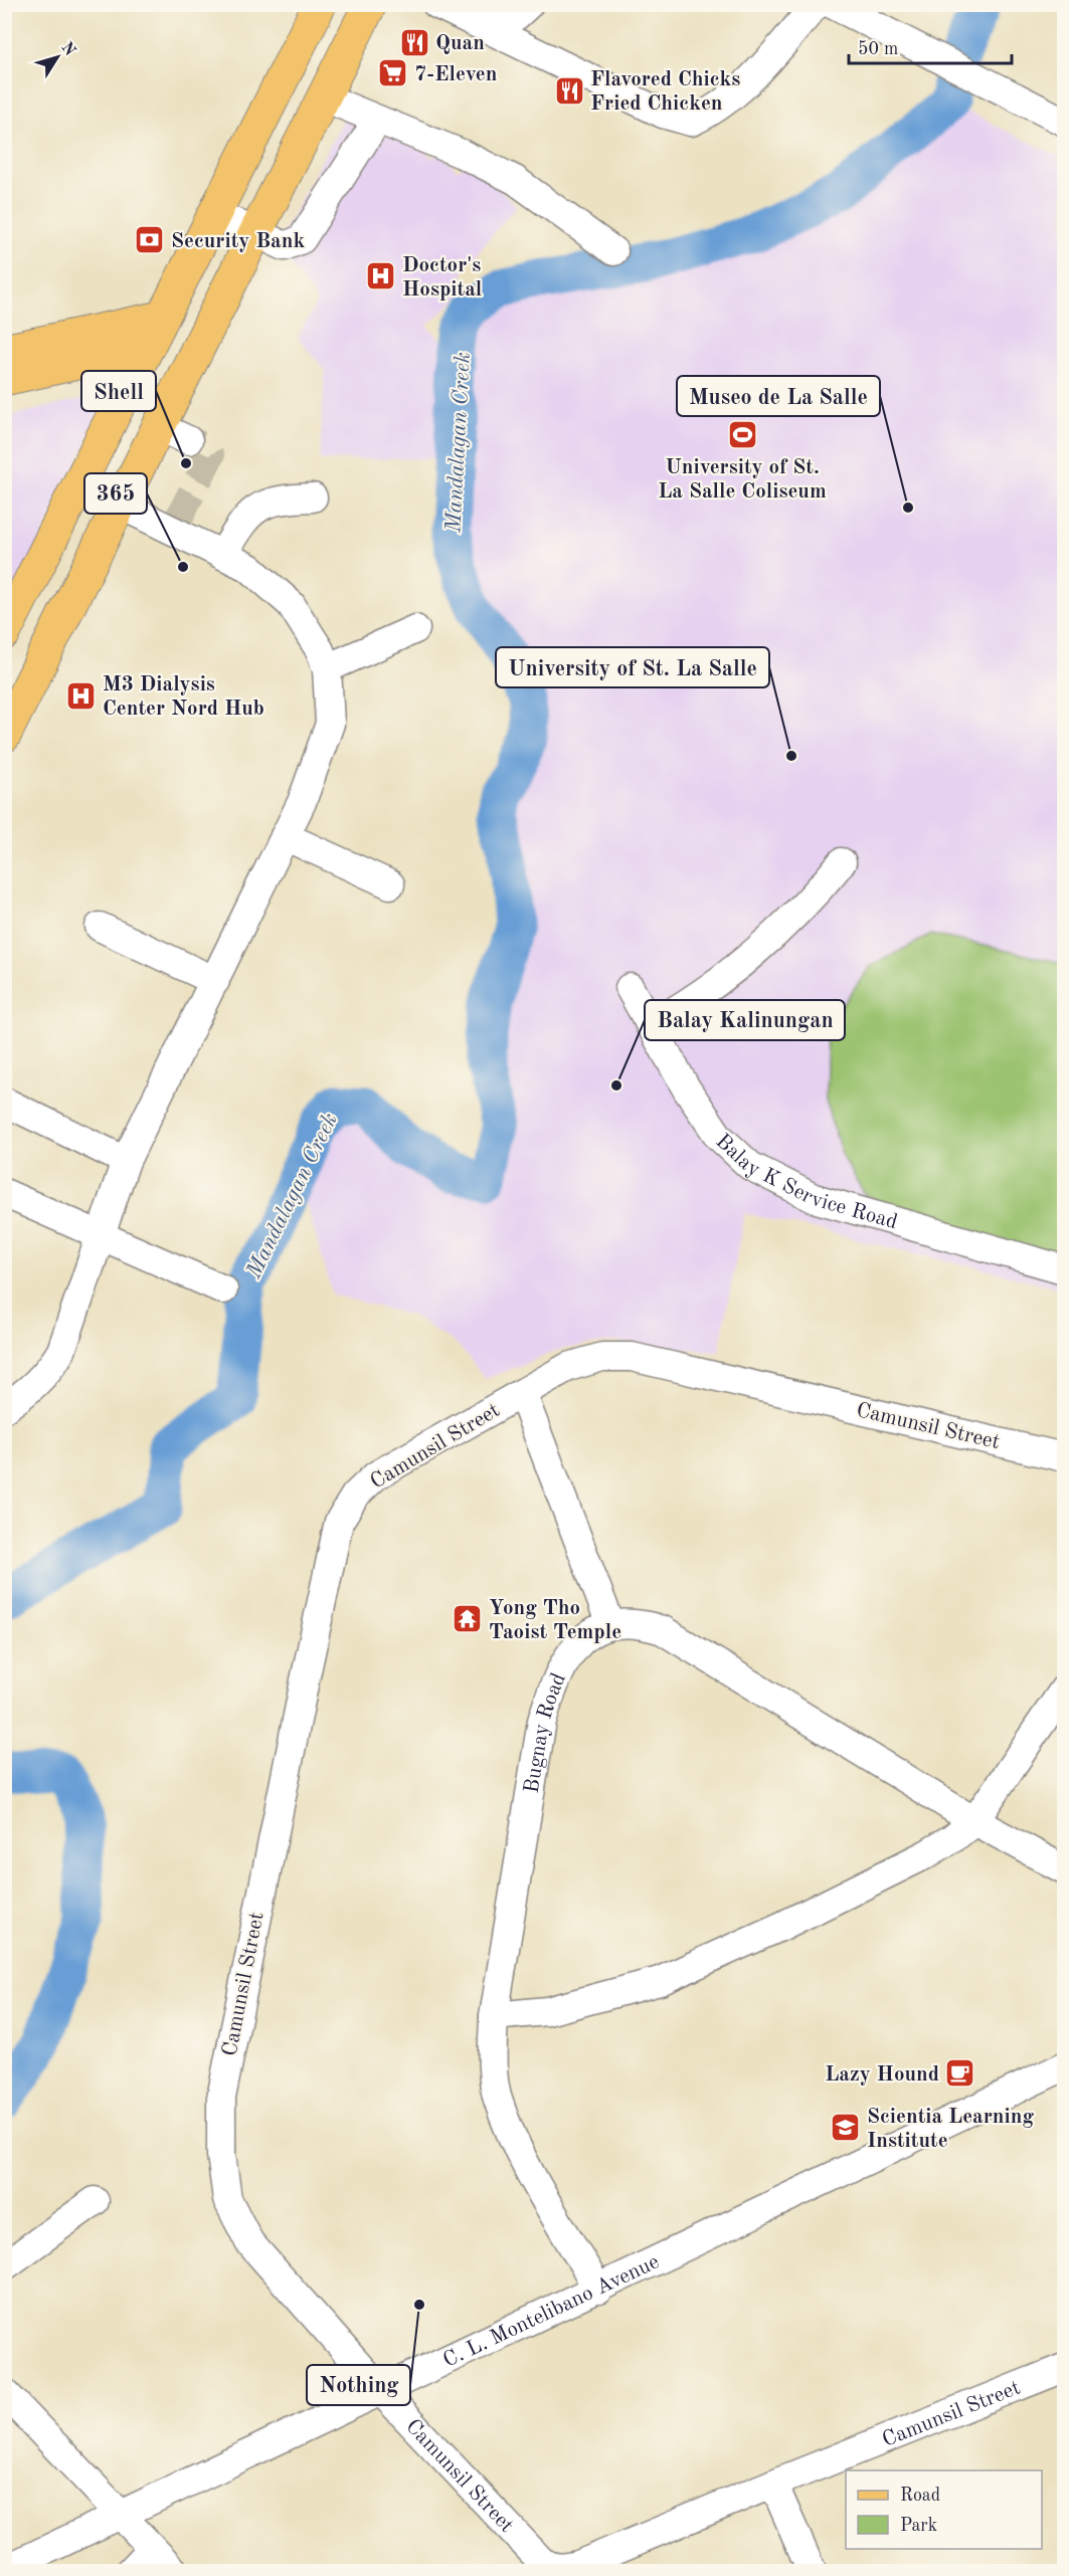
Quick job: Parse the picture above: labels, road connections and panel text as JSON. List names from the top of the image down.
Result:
{
  "streets": {
    "street": [
      "Balay K Service Road",
      "Camunsil Street",
      "Bugnay Road",
      "C. L. Montelibano Avenue"
    ]
  },
  "crossings": [
    ["Camunsil Street", "C. L. Montelibano Avenue"],
    ["Bugnay Road", "C. L. Montelibano Avenue"]
  ],
  "water": ["Mandalagan Creek"],
  "places": {
    "restaurant": ["Quan", "Flavored Chicks Fried Chicken"],
    "supermarket": ["7-Eleven"],
    "bank": ["Security Bank"],
    "hospital": ["Doctor's Hospital", "M3 Dialysis Center Nord Hub"],
    "sports": ["University of St. La Salle Coliseum"],
    "other": [
      "Shell",
      "Museo de La Salle",
      "365",
      "University of St. La Salle",
      "Balay Kalinungan",
      "Nothing"
    ],
    "temple": ["Yong Tho Taoist Temple"],
    "cafe": ["Lazy Hound"],
    "school or university": ["Scientia Learning Institute"]
  },
  "legend": ["Road", "Park"],
  "scale_bar": "50 m",
  "north": "top right"
}
